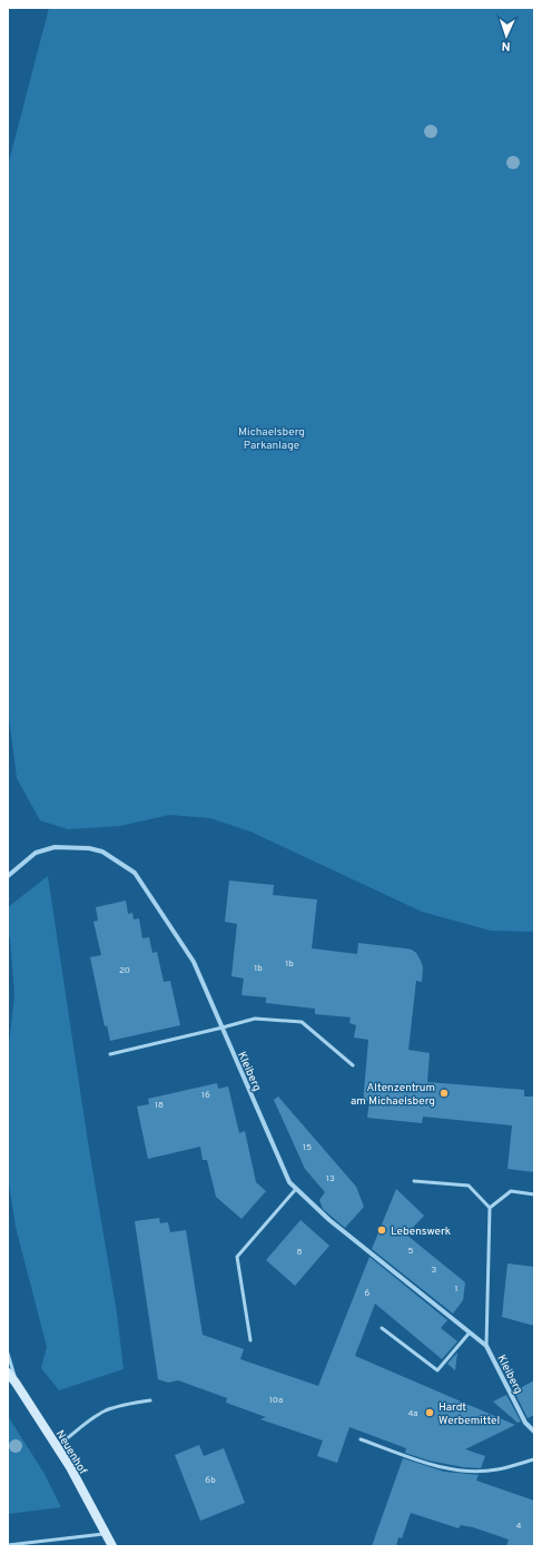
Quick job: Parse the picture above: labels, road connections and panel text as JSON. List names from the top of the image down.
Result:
{
  "streets": {
    "street": ["Kleiberg", "Neuenhof"]
  },
  "parks": ["Michaelsberg Parkanlage"],
  "places": ["Altenzentrum am Michaelsberg", "Lebenswerk", "Hardt Werbemittel"],
  "house_numbers": [
    "1b",
    "1b",
    "20",
    "16",
    "18",
    "15",
    "13",
    "5",
    "8",
    "3",
    "1",
    "6",
    "10a",
    "4a",
    "6b",
    "4"
  ],
  "north": "bottom"
}
